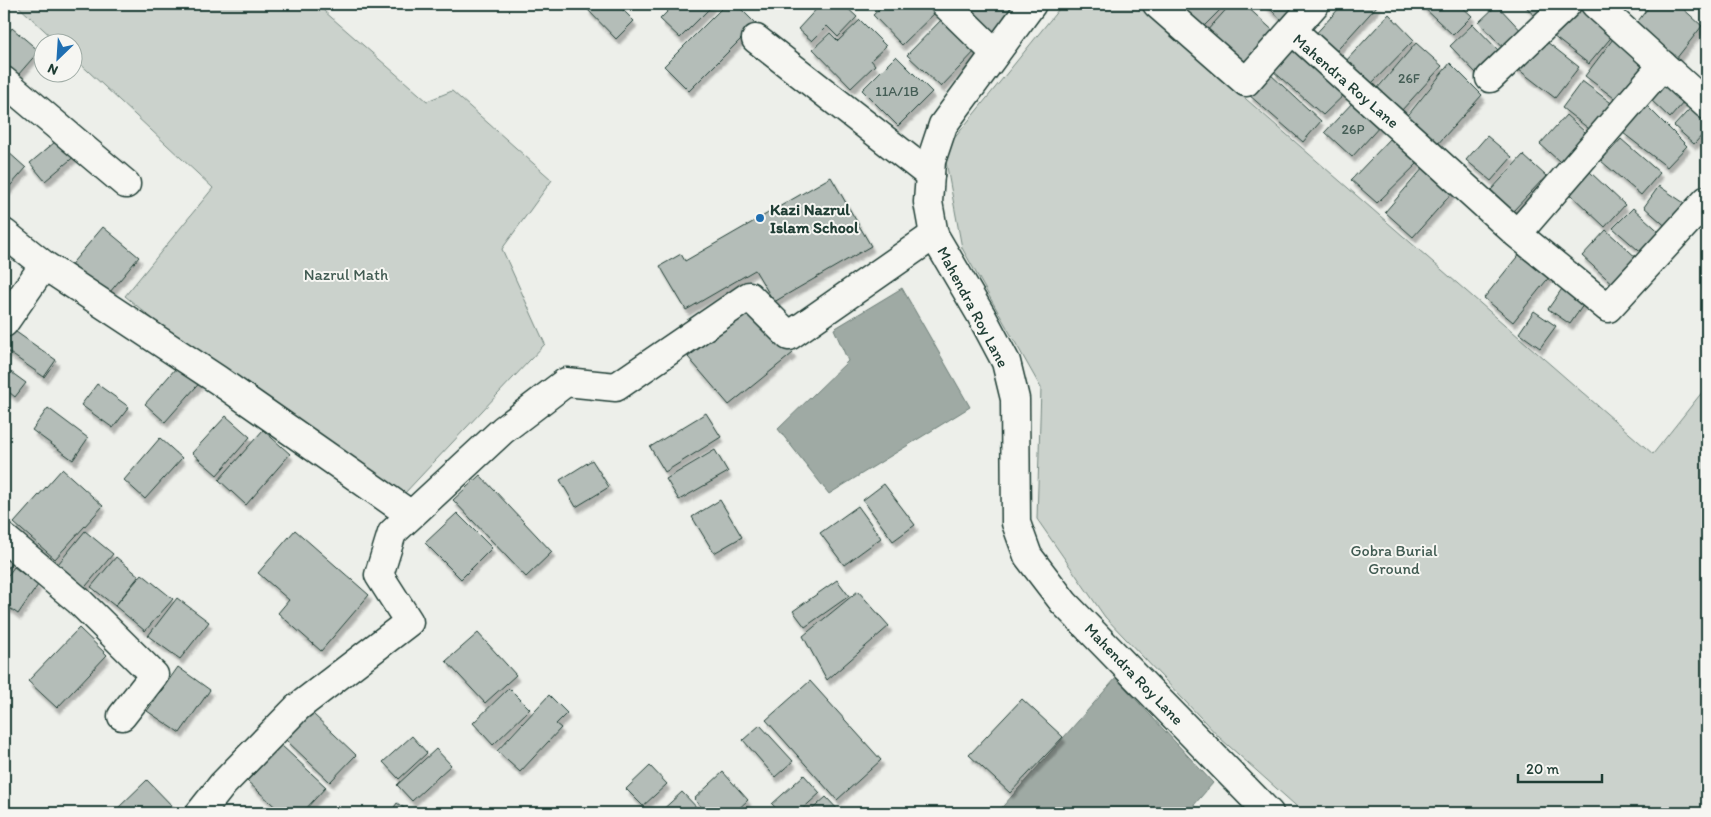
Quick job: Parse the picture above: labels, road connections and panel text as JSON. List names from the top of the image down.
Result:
{
  "streets": {
    "street": ["Mahendra Roy Lane"]
  },
  "parks": ["Nazrul Math", "Gobra Burial Ground"],
  "places": ["Kazi Nazrul Islam School"],
  "house_numbers": ["26F", "11A/1B", "26P"],
  "scale_bar": "20 m",
  "north": "bottom left"
}
